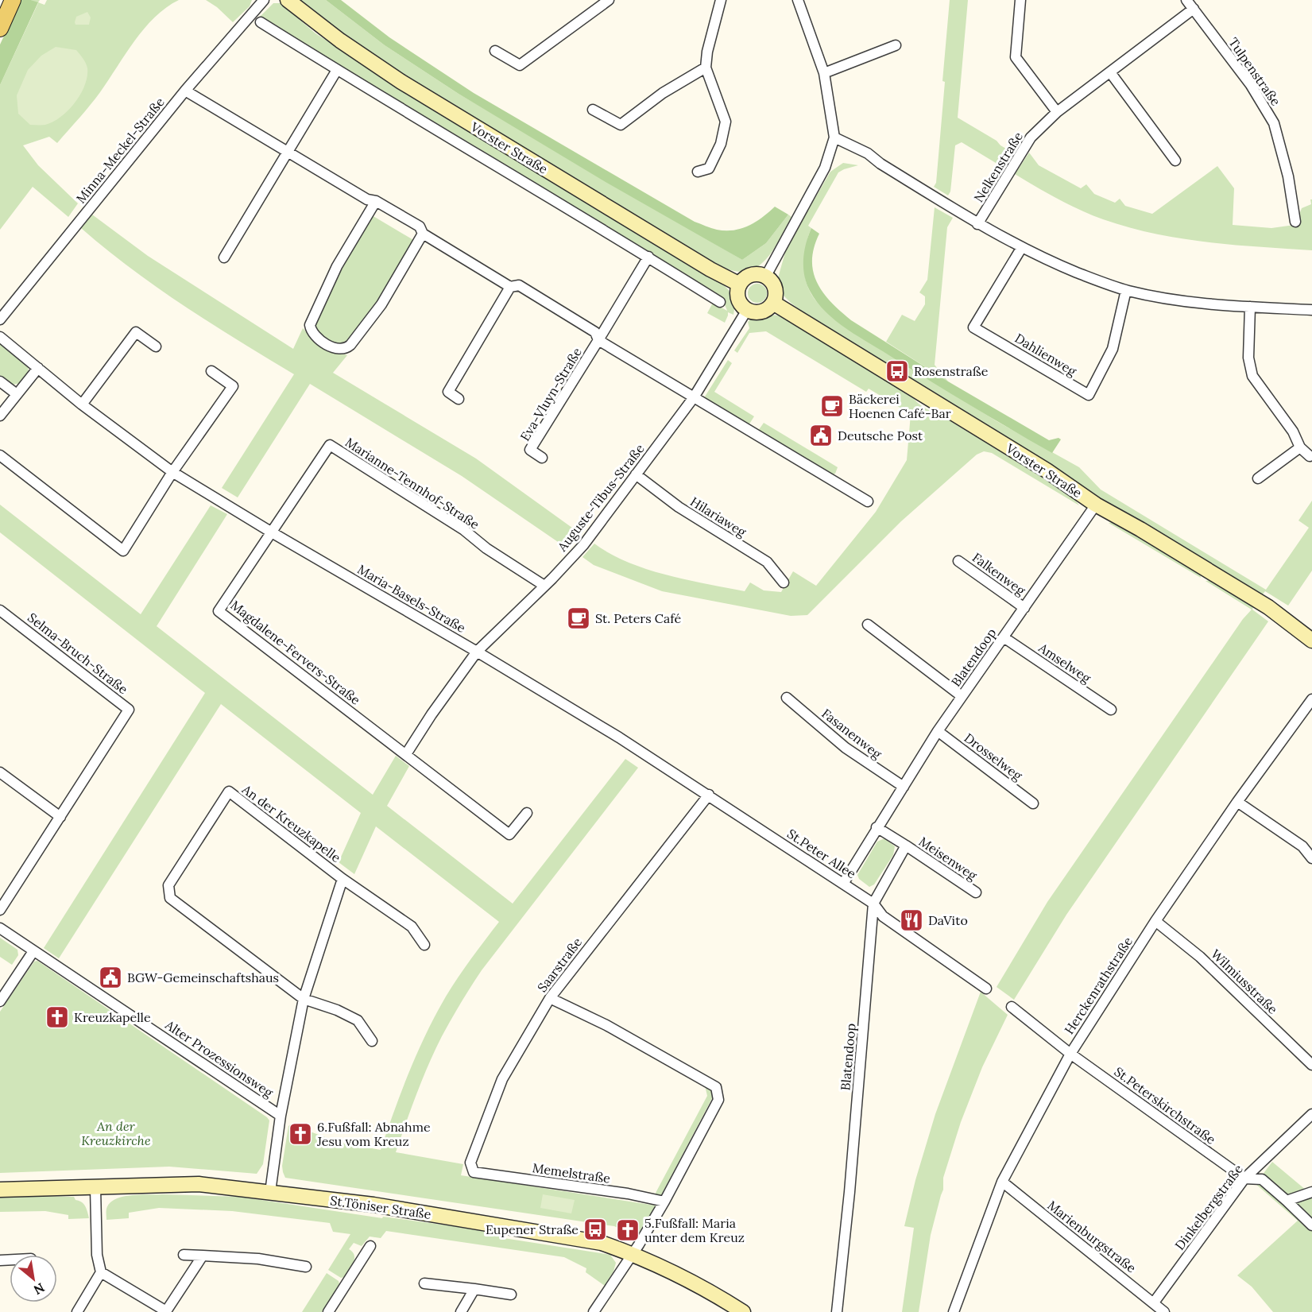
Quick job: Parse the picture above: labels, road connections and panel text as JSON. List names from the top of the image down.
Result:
{
  "streets": {
    "main road": ["Vorster Straße", "St.Töniser Straße"],
    "street": [
      "Tulpenstraße",
      "Minna-Meckel-Straße",
      "Nelkenstraße",
      "Dahlienweg",
      "Eva-Vluyn-Straße",
      "Marianne-Tennhof-Straße",
      "Auguste-Tibus-Straße",
      "Hilariaweg",
      "Falkenweg",
      "Maria-Basels-Straße",
      "Magdalene-Fervers-Straße",
      "Selma-Bruch-Straße",
      "Blatendoop",
      "Amselweg",
      "Fasanenweg",
      "Drosselweg",
      "An der Kreuzkapelle",
      "St.Peter Allee",
      "Meisenweg",
      "Saarstraße",
      "Wilmiusstraße",
      "Herckenrathstraße",
      "Alter Prozessionsweg",
      "St.Peterskirchstraße",
      "Memelstraße",
      "Dinkelbergstraße",
      "Marienburgstraße"
    ]
  },
  "crossings": [
    ["Tulpenstraße", "Nelkenstraße"],
    ["Vorster Straße", "Auguste-Tibus-Straße"],
    ["Vorster Straße", "Blatendoop"],
    ["Minna-Meckel-Straße", "Eva-Vluyn-Straße"],
    ["Eva-Vluyn-Straße", "Auguste-Tibus-Straße"],
    ["Marianne-Tennhof-Straße", "Auguste-Tibus-Straße"],
    ["Marianne-Tennhof-Straße", "Maria-Basels-Straße"],
    ["Marianne-Tennhof-Straße", "Magdalene-Fervers-Straße"],
    ["Auguste-Tibus-Straße", "Hilariaweg"],
    ["Auguste-Tibus-Straße", "Maria-Basels-Straße"],
    ["Auguste-Tibus-Straße", "Magdalene-Fervers-Straße"],
    ["Falkenweg", "Blatendoop"],
    ["Maria-Basels-Straße", "Magdalene-Fervers-Straße"],
    ["Maria-Basels-Straße", "St.Peter Allee"],
    ["Blatendoop", "Amselweg"],
    ["Blatendoop", "Fasanenweg"],
    ["Blatendoop", "Drosselweg"],
    ["Blatendoop", "St.Peter Allee"],
    ["Blatendoop", "Meisenweg"],
    ["An der Kreuzkapelle", "Alter Prozessionsweg"],
    ["An der Kreuzkapelle", "St.Töniser Straße"],
    ["St.Peter Allee", "Saarstraße"],
    ["Saarstraße", "Memelstraße"],
    ["Wilmiusstraße", "Herckenrathstraße"],
    ["Herckenrathstraße", "St.Peterskirchstraße"],
    ["Herckenrathstraße", "Marienburgstraße"],
    ["St.Peterskirchstraße", "Dinkelbergstraße"],
    ["Dinkelbergstraße", "Marienburgstraße"]
  ],
  "parks": ["An der Kreuzkirche"],
  "places": {
    "bus stop": ["Rosenstraße", "Eupener Straße"],
    "cafe": ["Bäckerei Hoenen Café-Bar", "St. Peters Café"],
    "public building": ["Deutsche Post", "BGW-Gemeinschaftshaus"],
    "restaurant": ["DaVito"],
    "church": ["Kreuzkapelle", "6.Fußfall: Abnahme Jesu vom Kreuz", "5.Fußfall: Maria unter dem Kreuz"]
  },
  "north": "bottom right"
}
